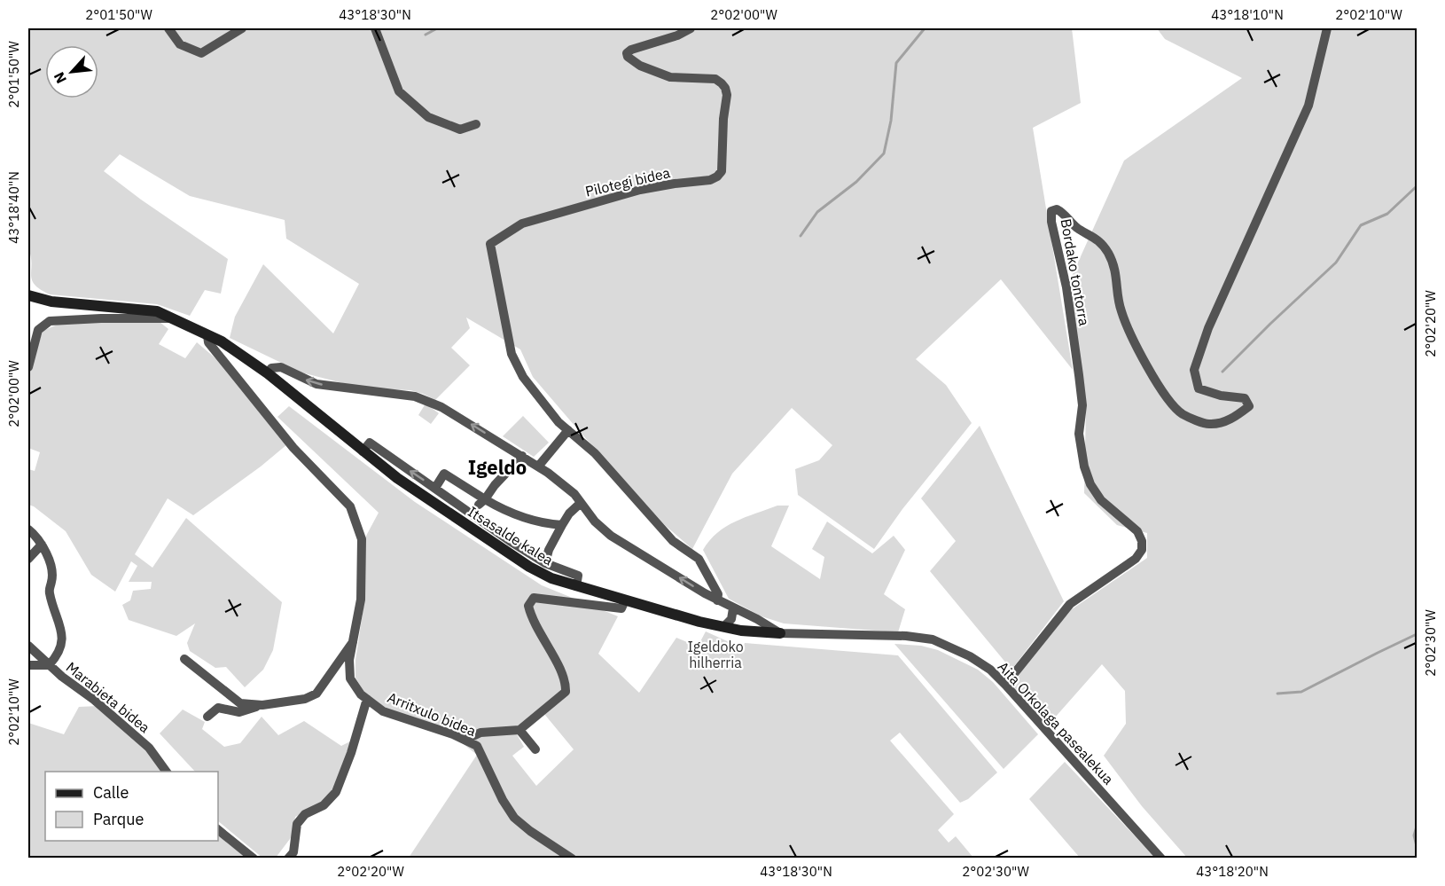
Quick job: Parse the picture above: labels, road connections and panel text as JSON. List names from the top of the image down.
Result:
{
  "streets": {
    "street": [
      "Pilotegi bidea",
      "Bordako tontorra",
      "Itsasalde kalea",
      "Marabieta bidea",
      "Arritxulo bidea",
      "Aita Orkolaga pasealekua"
    ]
  },
  "crossings": [
    ["Bordako tontorra", "Aita Orkolaga pasealekua"],
    ["Itsasalde kalea", "Arritxulo bidea"],
    ["Itsasalde kalea", "Aita Orkolaga pasealekua"]
  ],
  "districts": ["Igeldo"],
  "parks": ["Igeldoko hilherria"],
  "legend": ["Calle", "Parque"],
  "north": "bottom left",
  "coordinates": [
    "2°01'50\"W",
    "43°18'30\"N",
    "2°02'00\"W",
    "43°18'10\"N",
    "2°02'10\"W",
    "43°18'40\"N",
    "2°02'20\"W",
    "2°02'30\"W",
    "43°18'20\"N"
  ]
}
